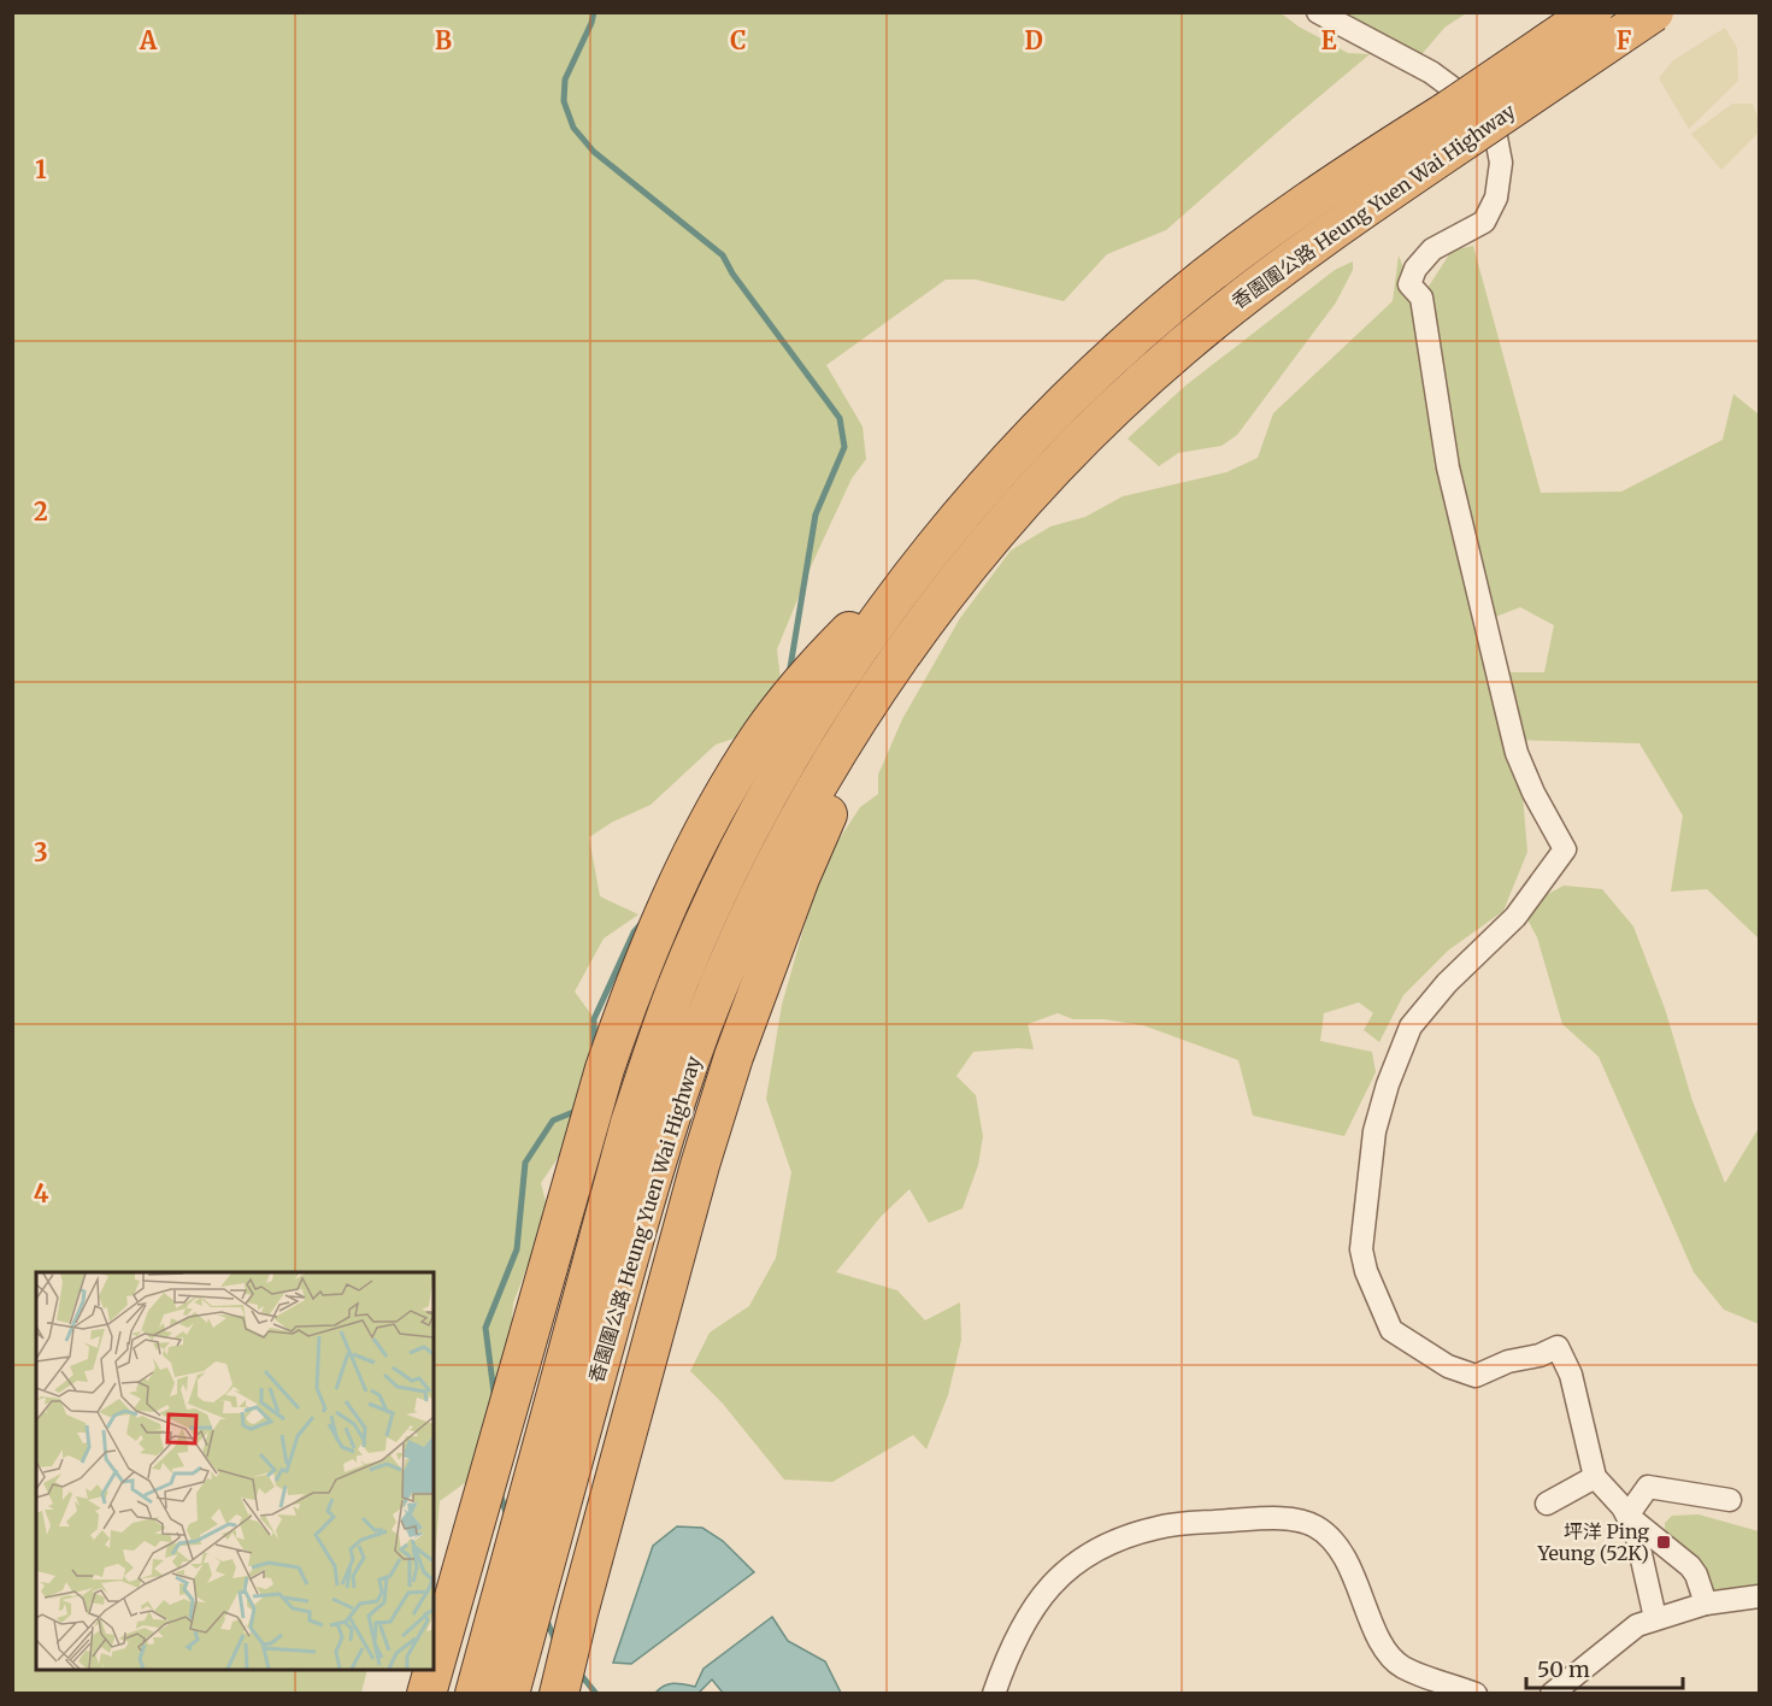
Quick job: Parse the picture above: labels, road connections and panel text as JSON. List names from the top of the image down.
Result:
{
  "streets": {
    "highway": ["香園圍公路 Heung Yuen Wai Highway"]
  },
  "places": {
    "transit": ["坪洋 Ping Yeung (52K)"]
  },
  "scale_bar": "50 m",
  "grid": {
    "columns": [
      "A",
      "B",
      "C",
      "D",
      "E",
      "F"
    ],
    "rows": [
      "1",
      "2",
      "3",
      "4"
    ]
  }
}
